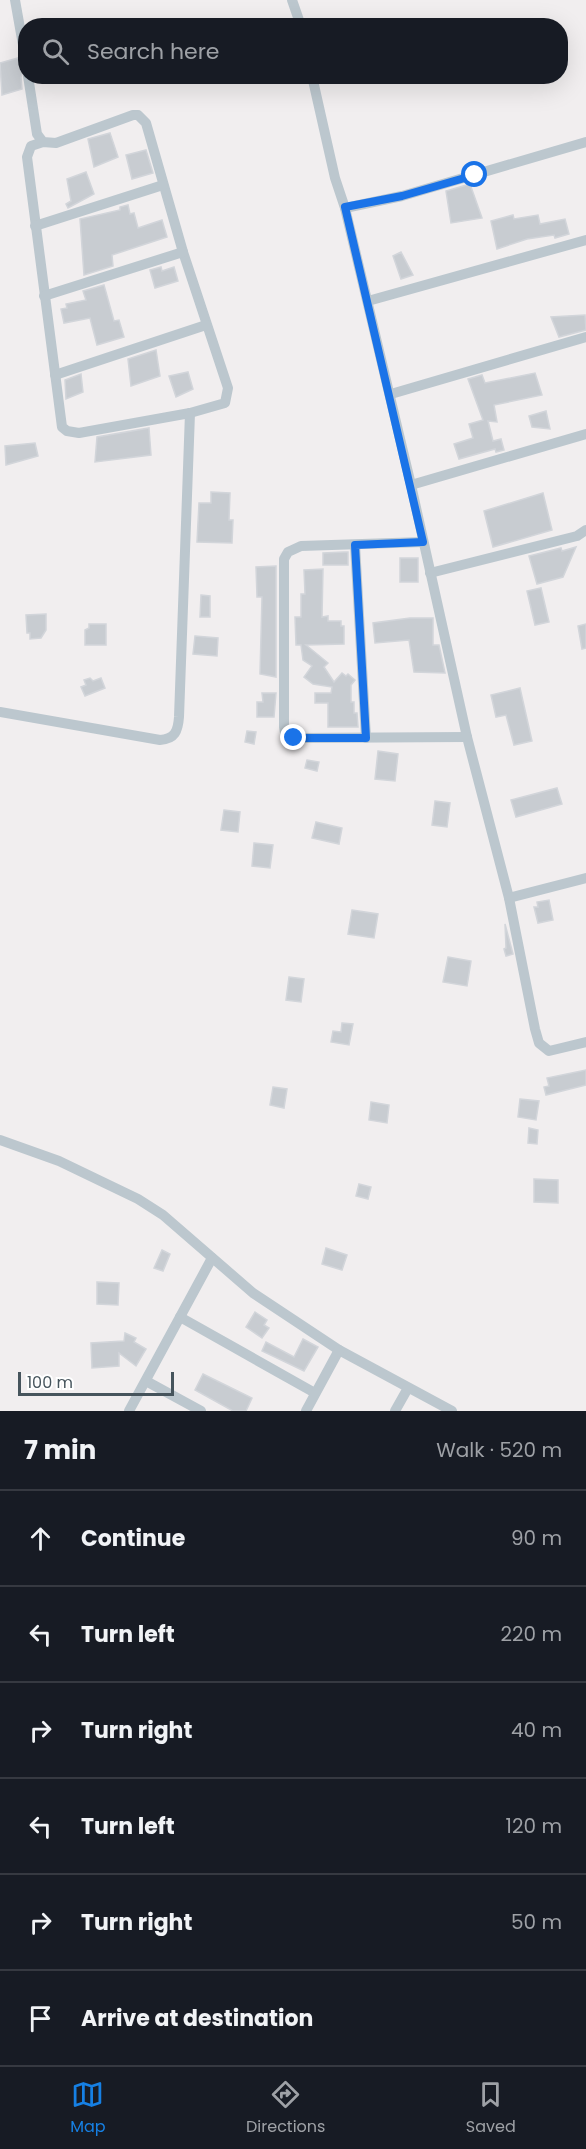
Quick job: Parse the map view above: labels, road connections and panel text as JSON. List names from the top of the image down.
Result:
{
  "scale_bar": "100 m",
  "page": {
    "search": "Search here",
    "scale": "100 m",
    "heading": ["7 min", "Walk · 520 m"],
    "list": [
      ["Continue", "90 m"],
      ["Turn left", "220 m"],
      ["Turn right", "40 m"],
      ["Turn left", "120 m"],
      ["Turn right", "50 m"],
      "Arrive at destination"
    ],
    "nav": ["Map", "Directions", "Saved"]
  }
}
